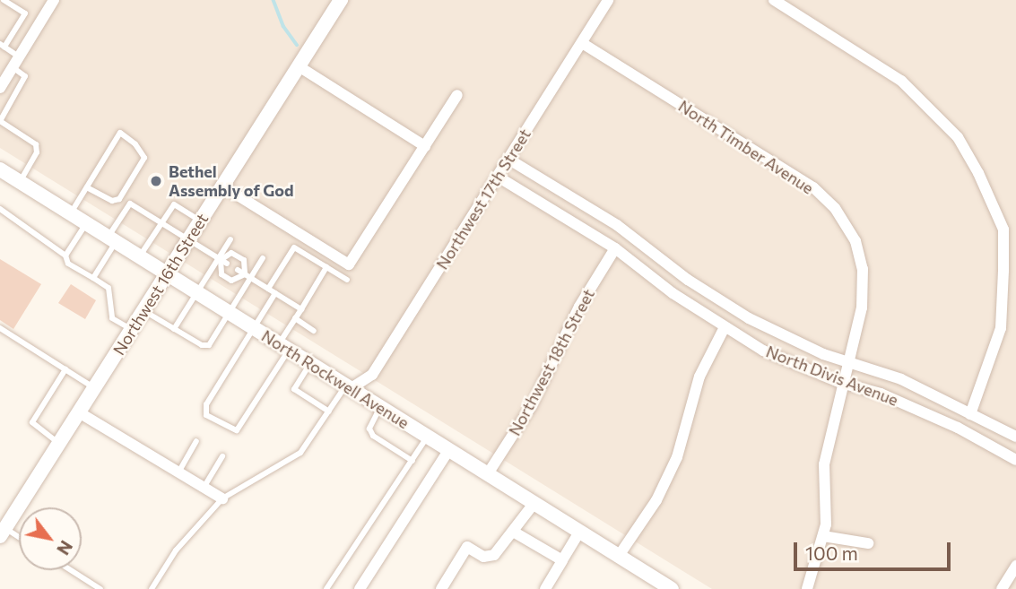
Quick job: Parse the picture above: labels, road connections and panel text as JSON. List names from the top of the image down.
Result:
{
  "streets": {
    "main road": ["Northwest 16th Street", "North Rockwell Avenue"],
    "street": [
      "North Timber Avenue",
      "Northwest 17th Street",
      "Northwest 18th Street",
      "North Divis Avenue"
    ]
  },
  "crossings": [
    ["North Timber Avenue", "Northwest 17th Street"],
    ["North Timber Avenue", "North Divis Avenue"],
    ["Northwest 17th Street", "North Divis Avenue"],
    ["Northwest 17th Street", "North Rockwell Avenue"],
    ["Northwest 16th Street", "North Rockwell Avenue"],
    ["Northwest 18th Street", "North Divis Avenue"],
    ["Northwest 18th Street", "North Rockwell Avenue"]
  ],
  "places": ["Bethel Assembly of God"],
  "scale_bar": "100 m",
  "north": "bottom right"
}
